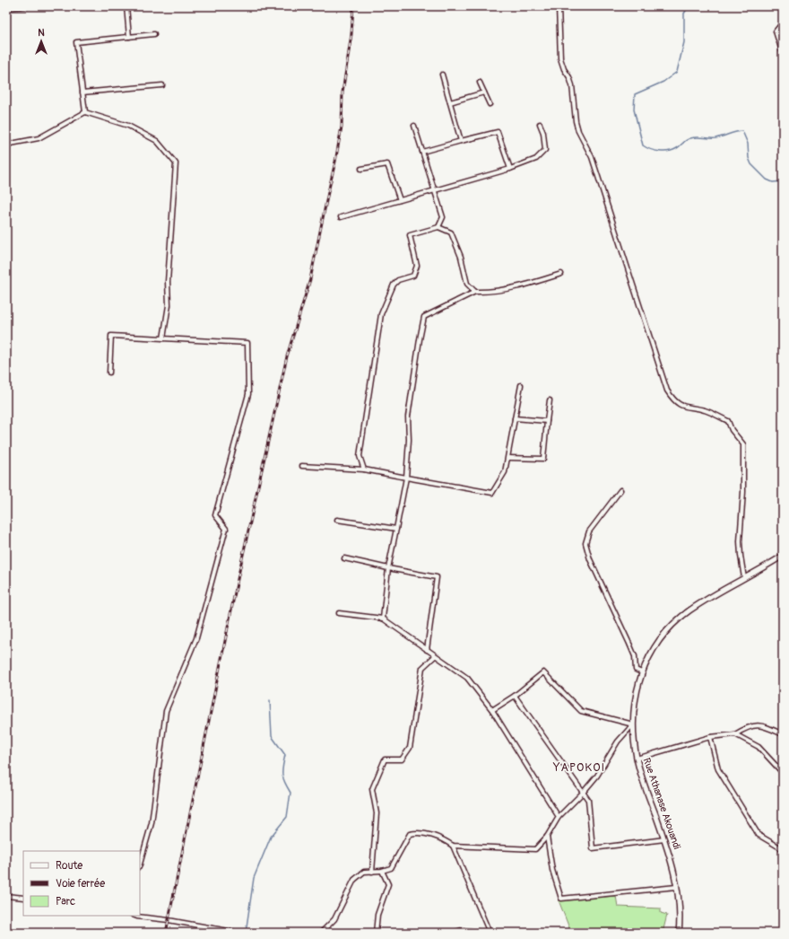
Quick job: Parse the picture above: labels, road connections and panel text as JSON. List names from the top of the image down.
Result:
{
  "streets": {
    "street": ["Rue Athanase Akouandi"]
  },
  "districts": ["YAPOKOI"],
  "legend": ["Route", "Voie ferrée", "Parc"],
  "north": "top"
}
